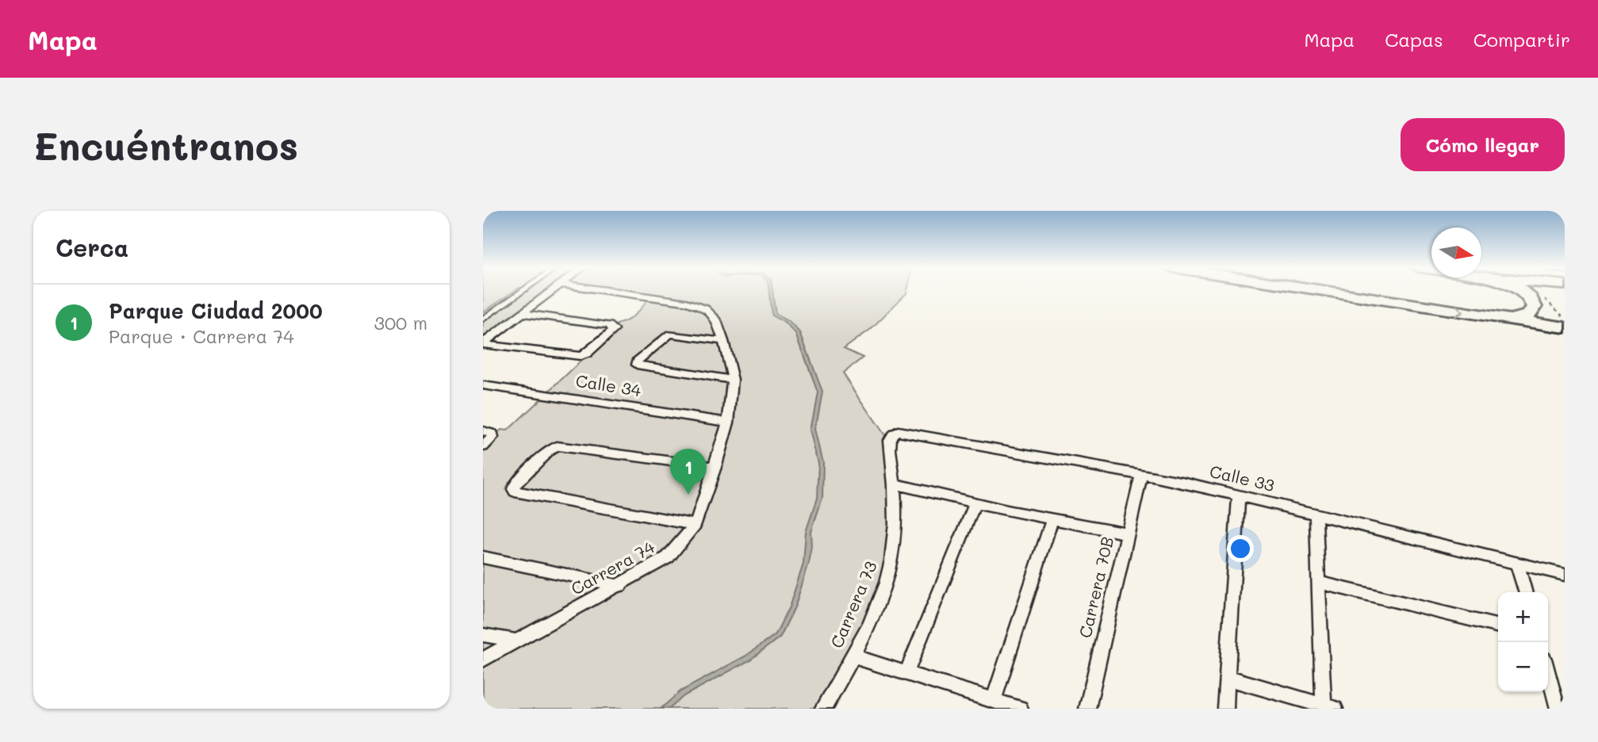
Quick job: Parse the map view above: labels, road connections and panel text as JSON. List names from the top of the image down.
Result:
{
  "streets": {
    "street": [
      "Calle 34",
      "Calle 33",
      "Carrera 74",
      "Carrera 70B",
      "Carrera 73"
    ]
  },
  "crossings": [
    ["Calle 34", "Carrera 74"],
    ["Calle 33", "Carrera 70B"],
    ["Calle 33", "Carrera 73"]
  ],
  "north": "right",
  "page": {
    "header": "Mapa",
    "nav": ["Mapa", "Capas", "Compartir"],
    "buttons": "Cómo llegar",
    "title": "Encuéntranos",
    "heading": "Cerca",
    "list": [
      {
        "mark": "1",
        "name": "Parque Ciudad 2000",
        "note": "Parque · Carrera 74",
        "value": "300 m"
      }
    ],
    "pins": "1",
    "map_buttons": ["+", "−"]
  }
}
